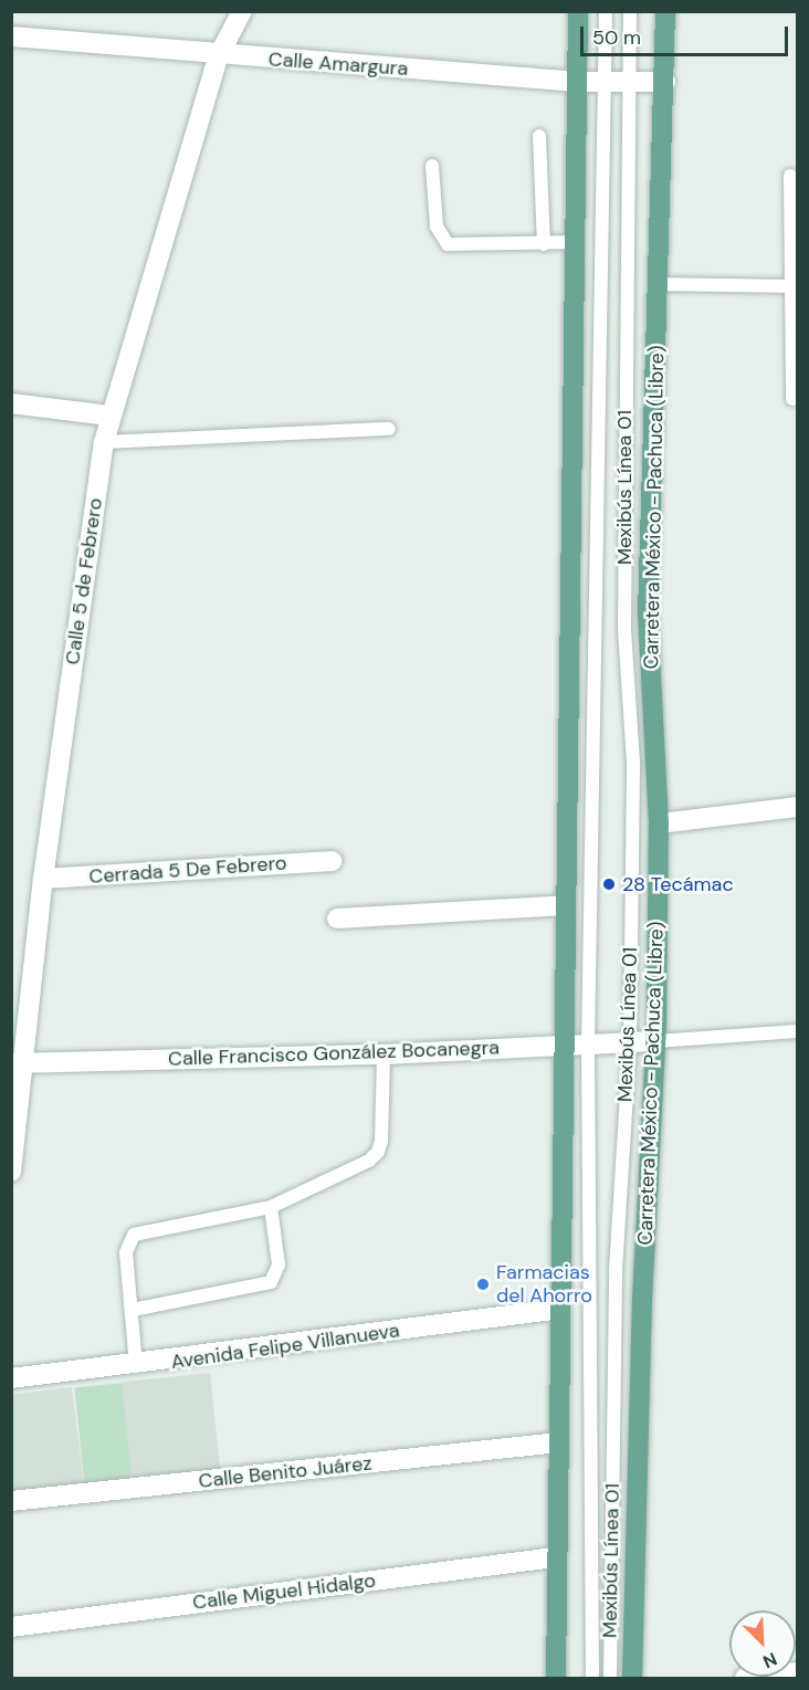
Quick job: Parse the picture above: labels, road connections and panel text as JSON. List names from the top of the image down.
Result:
{
  "streets": {
    "main road": ["Carretera México - Pachuca (Libre)"],
    "street": [
      "Calle Amargura",
      "Calle 5 de Febrero",
      "Cerrada 5 De Febrero",
      "Calle Francisco González Bocanegra",
      "Avenida Felipe Villanueva",
      "Calle Benito Juárez",
      "Calle Miguel Hidalgo"
    ],
    "lane": ["Mexibús Línea 01"]
  },
  "crossings": [
    ["Calle Amargura", "Mexibús Línea 01"],
    ["Calle Amargura", "Carretera México - Pachuca (Libre)"],
    ["Calle Amargura", "Calle 5 de Febrero"],
    ["Mexibús Línea 01", "Calle Francisco González Bocanegra"],
    ["Carretera México - Pachuca (Libre)", "Calle Francisco González Bocanegra"],
    ["Calle 5 de Febrero", "Cerrada 5 De Febrero"],
    ["Calle 5 de Febrero", "Calle Francisco González Bocanegra"]
  ],
  "places": ["28 Tecámac", "Farmacias del Ahorro"],
  "scale_bar": "50 m",
  "north": "bottom right"
}
